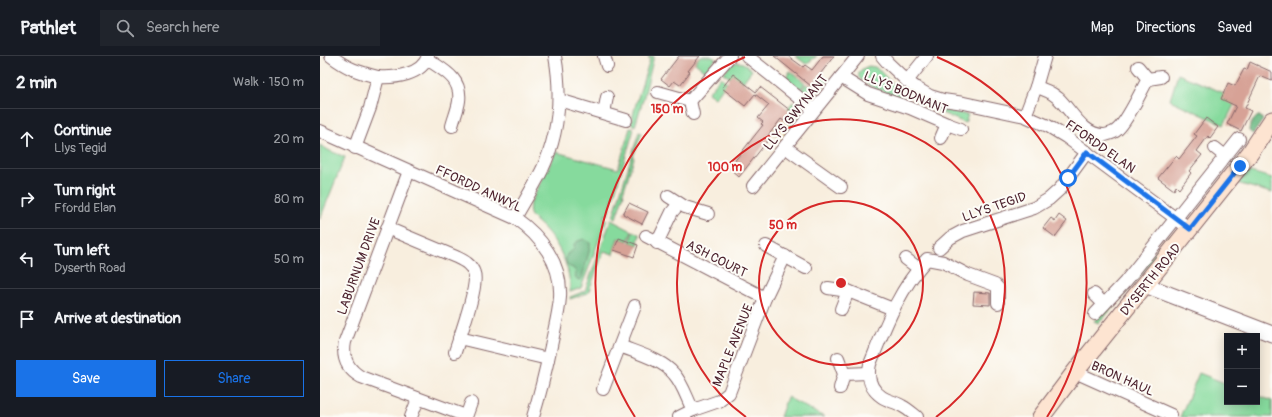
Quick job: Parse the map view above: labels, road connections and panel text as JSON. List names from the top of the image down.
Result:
{
  "streets": {
    "main road": ["DYSERTH ROAD"],
    "street": [
      "LLYS BODNANT",
      "LLYS GWYNANT",
      "FFORDD ELAN",
      "FFORDD ANWYL",
      "LLYS TEGID",
      "ASH COURT",
      "LABURNUM DRIVE",
      "MAPLE AVENUE",
      "BRON HAUL"
    ]
  },
  "crossings": [
    ["LLYS BODNANT", "LLYS GWYNANT"],
    ["FFORDD ELAN", "LLYS TEGID"],
    ["FFORDD ELAN", "DYSERTH ROAD"],
    ["FFORDD ANWYL", "LABURNUM DRIVE"],
    ["ASH COURT", "MAPLE AVENUE"],
    ["DYSERTH ROAD", "BRON HAUL"]
  ],
  "page": {
    "header": "Pathlet",
    "search": "Search here",
    "nav": ["Map", "Directions", "Saved"],
    "heading": ["2 min", "Walk · 150 m"],
    "list": [
      ["Continue", "Llys Tegid", "20 m"],
      ["Turn right", "Ffordd Elan", "80 m"],
      ["Turn left", "Dyserth Road", "50 m"],
      "Arrive at destination"
    ],
    "map_buttons": ["+", "−"],
    "buttons": ["Save", "Share"]
  },
  "rings": ["150 m", "100 m", "50 m"]
}
